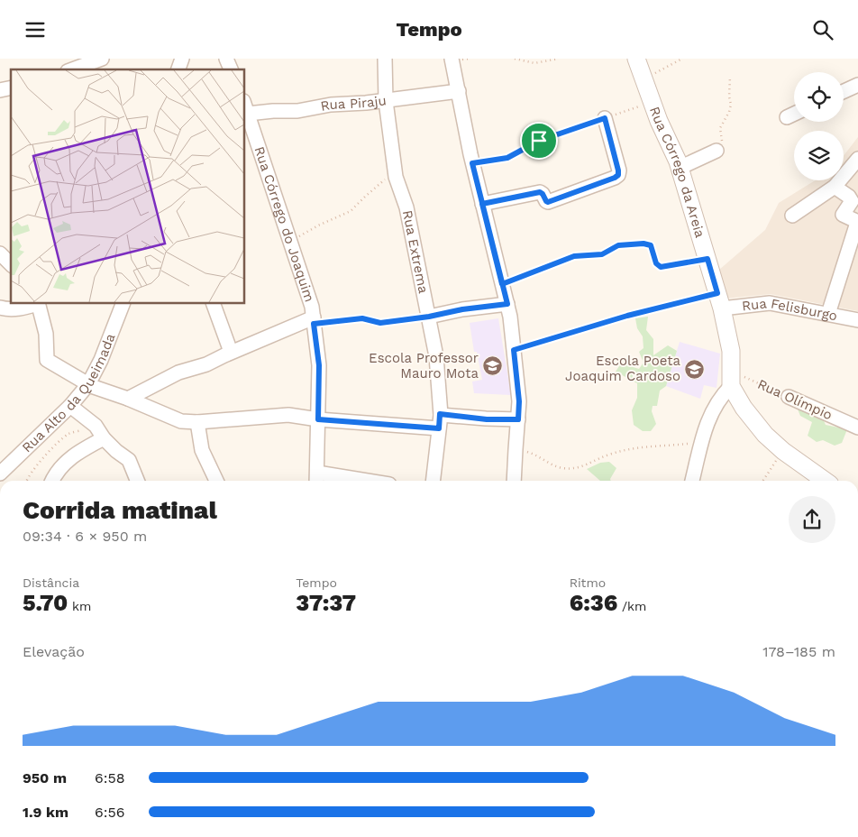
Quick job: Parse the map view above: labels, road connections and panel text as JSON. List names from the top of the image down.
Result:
{
  "streets": {
    "street": [
      "Rua Piraju",
      "Rua Córrego da Areia",
      "Rua Córrego do Joaquim",
      "Rua Extrema",
      "Rua Felisburgo",
      "Rua Alto da Queimada",
      "Rua Olímpio"
    ]
  },
  "crossings": [
    ["Rua Piraju", "Rua Córrego do Joaquim"],
    ["Rua Piraju", "Rua Extrema"],
    ["Rua Córrego da Areia", "Rua Felisburgo"],
    ["Rua Córrego da Areia", "Rua Olímpio"]
  ],
  "places": {
    "school or university": ["Escola Professor Mauro Mota", "Escola Poeta Joaquim Cardoso"]
  },
  "page": {
    "header": "Tempo",
    "heading": ["Corrida matinal", "09:34 · 6 × 950 m"],
    "stats": [
      ["Distância", "5.70 km"],
      ["Tempo", "37:37"],
      ["Ritmo", "6:36 /km"]
    ],
    "chart": ["Elevação", "178–185 m"],
    "list": [
      {
        "name": "950 m",
        "note": "6:58"
      },
      {
        "name": "1.9 km",
        "note": "6:56"
      }
    ]
  }
}
